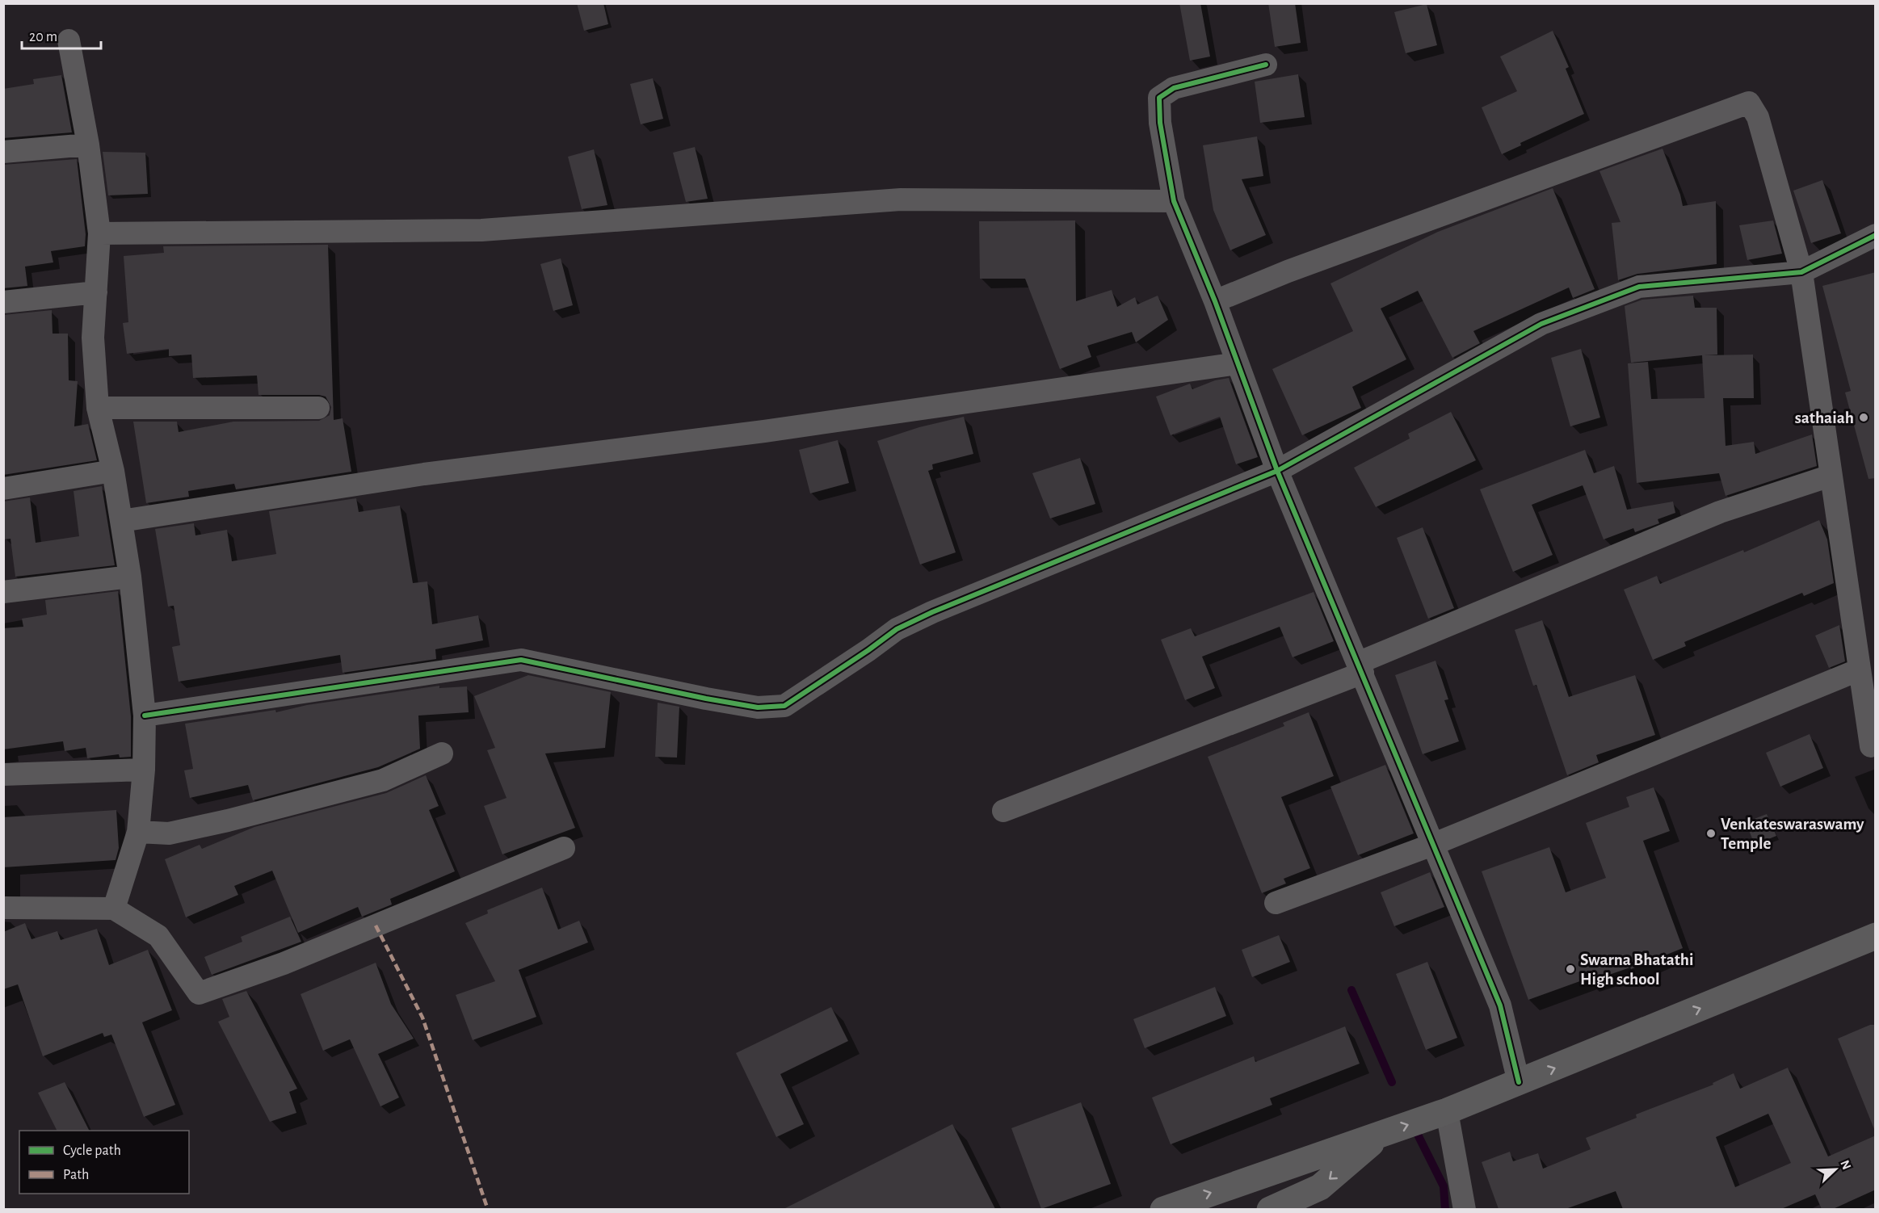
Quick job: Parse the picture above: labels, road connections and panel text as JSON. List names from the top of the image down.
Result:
{
  "places": ["sathaiah", "Venkateswaraswamy Temple", "Swarna Bhatathi High school"],
  "legend": ["Cycle path", "Path"],
  "scale_bar": "20 m",
  "north": "top right"
}
